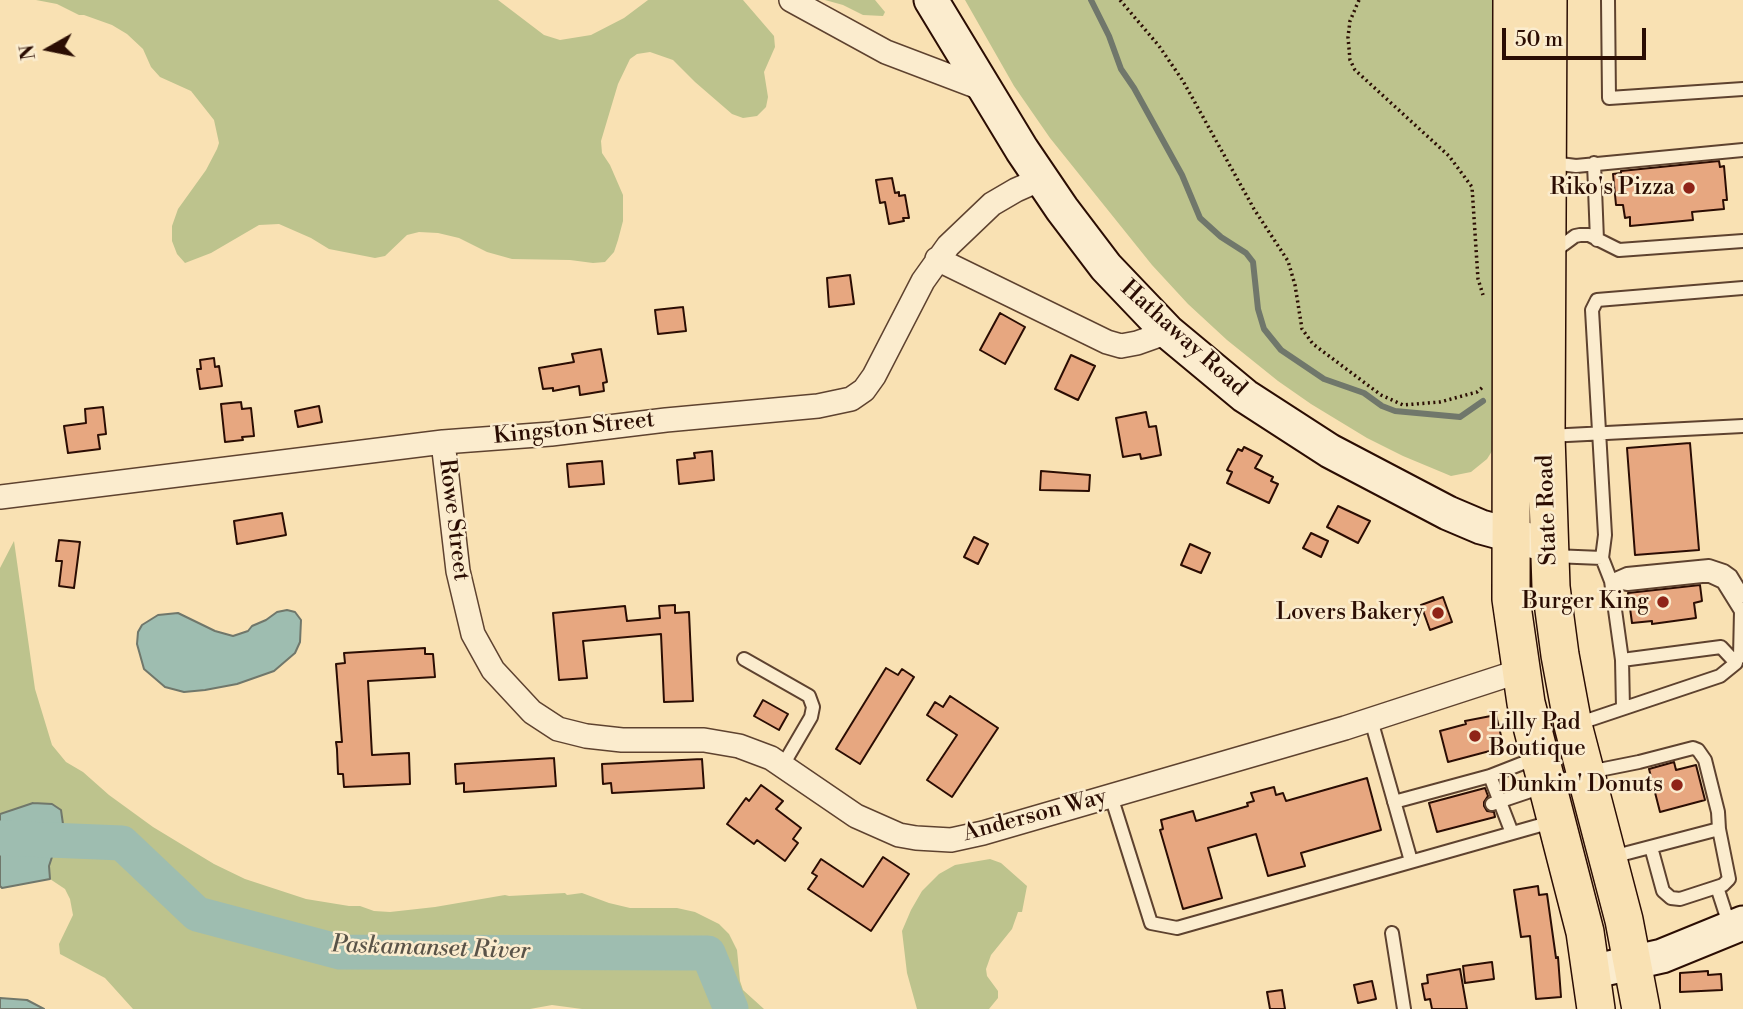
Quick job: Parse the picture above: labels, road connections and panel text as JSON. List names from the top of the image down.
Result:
{
  "streets": {
    "main road": ["Hathaway Road", "State Road"],
    "street": ["Kingston Street", "Rowe Street", "Anderson Way"]
  },
  "crossings": [
    ["Hathaway Road", "Kingston Street"],
    ["Hathaway Road", "State Road"],
    ["Kingston Street", "Rowe Street"],
    ["State Road", "Anderson Way"],
    ["Rowe Street", "Anderson Way"]
  ],
  "water": ["Paskamanset River"],
  "places": [
    "Riko's Pizza",
    "Burger King",
    "Lovers Bakery",
    "Lilly Pad Boutique",
    "Dunkin' Donuts"
  ],
  "scale_bar": "50 m",
  "north": "left"
}
